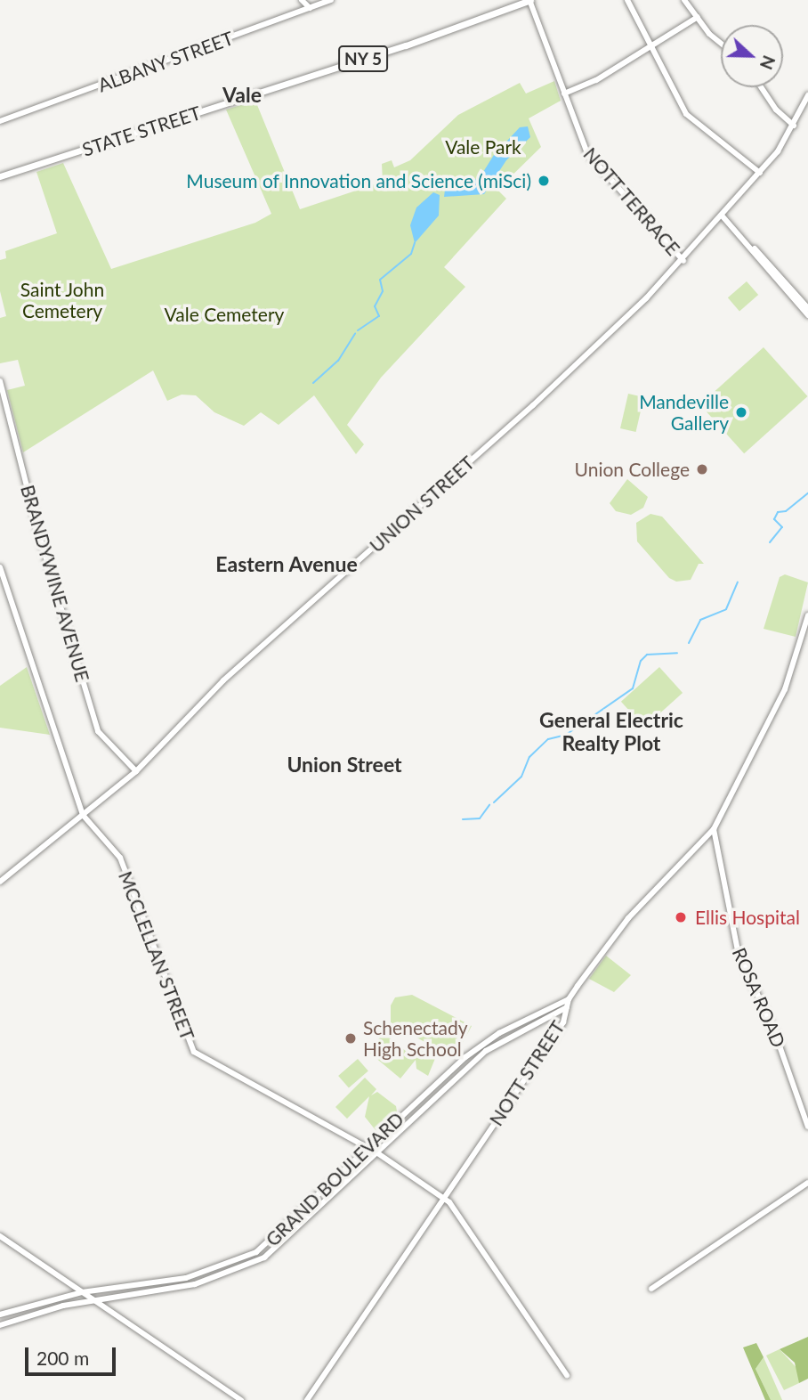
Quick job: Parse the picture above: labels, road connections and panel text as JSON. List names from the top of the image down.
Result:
{
  "streets": {
    "main road": ["NY 5", "STATE STREET"],
    "street": [
      "ALBANY STREET",
      "NOTT TERRACE",
      "UNION STREET",
      "BRANDYWINE AVENUE",
      "MCCLELLAN STREET",
      "ROSA ROAD",
      "NOTT STREET",
      "GRAND BOULEVARD"
    ]
  },
  "crossings": [
    ["STATE STREET", "NOTT TERRACE"],
    ["NOTT TERRACE", "UNION STREET"],
    ["UNION STREET", "BRANDYWINE AVENUE"],
    ["UNION STREET", "MCCLELLAN STREET"],
    ["MCCLELLAN STREET", "NOTT STREET"],
    ["MCCLELLAN STREET", "GRAND BOULEVARD"],
    ["ROSA ROAD", "NOTT STREET"],
    ["NOTT STREET", "GRAND BOULEVARD"]
  ],
  "districts": [
    "Vale",
    "Eastern Avenue",
    "General Electric Realty Plot",
    "Union Street"
  ],
  "parks": ["Vale Park", "Saint John Cemetery", "Vale Cemetery"],
  "places": [
    "Museum of Innovation and Science (miSci)",
    "Mandeville Gallery",
    "Union College",
    "Ellis Hospital",
    "Schenectady High School"
  ],
  "scale_bar": "200 m",
  "north": "right"
}
